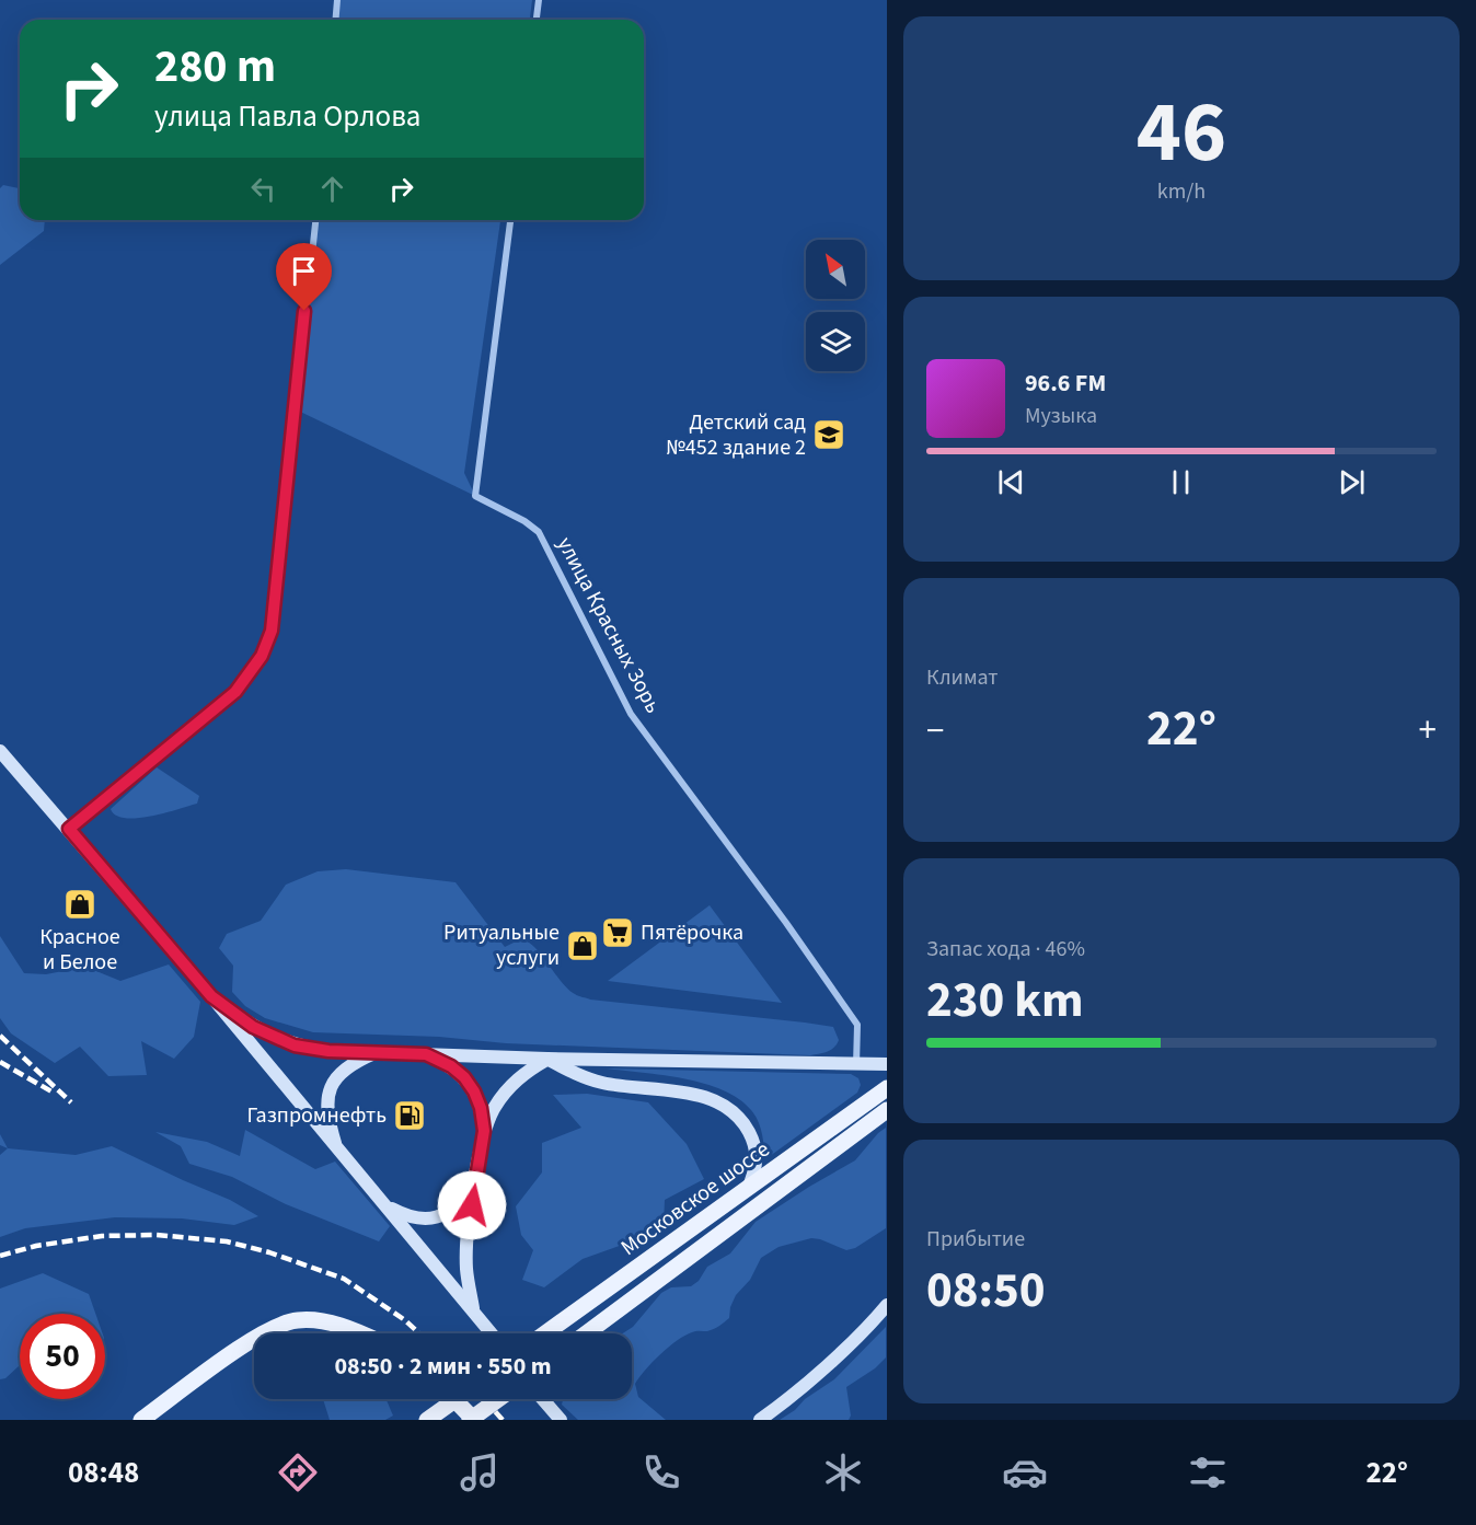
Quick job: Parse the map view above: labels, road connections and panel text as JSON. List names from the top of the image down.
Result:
{
  "streets": {
    "main road": ["Московское шоссе"],
    "street": ["улица Красных Зорь"]
  },
  "places": {
    "school or university": ["Детский сад №452 здание 2"],
    "shop": ["Красное и Белое", "Ритуальные услуги"],
    "supermarket": ["Пятёрочка"],
    "fuel station": ["Газпромнефть"]
  },
  "north": "top left",
  "page": {
    "tile": [
      ["46", "km/h"],
      "Климат",
      ["Запас хода · 46%", "230 km"],
      ["Прибытие", "08:50"]
    ],
    "turn": ["280 m", "улица Павла Орлова"],
    "song": ["96.6 FM", "Музыка"],
    "heat": ["−", "22°", "+"],
    "limit": "50",
    "trip": "08:50 · 2 мин · 550 m",
    "tabs": ["08:48", "22°"]
  }
}
